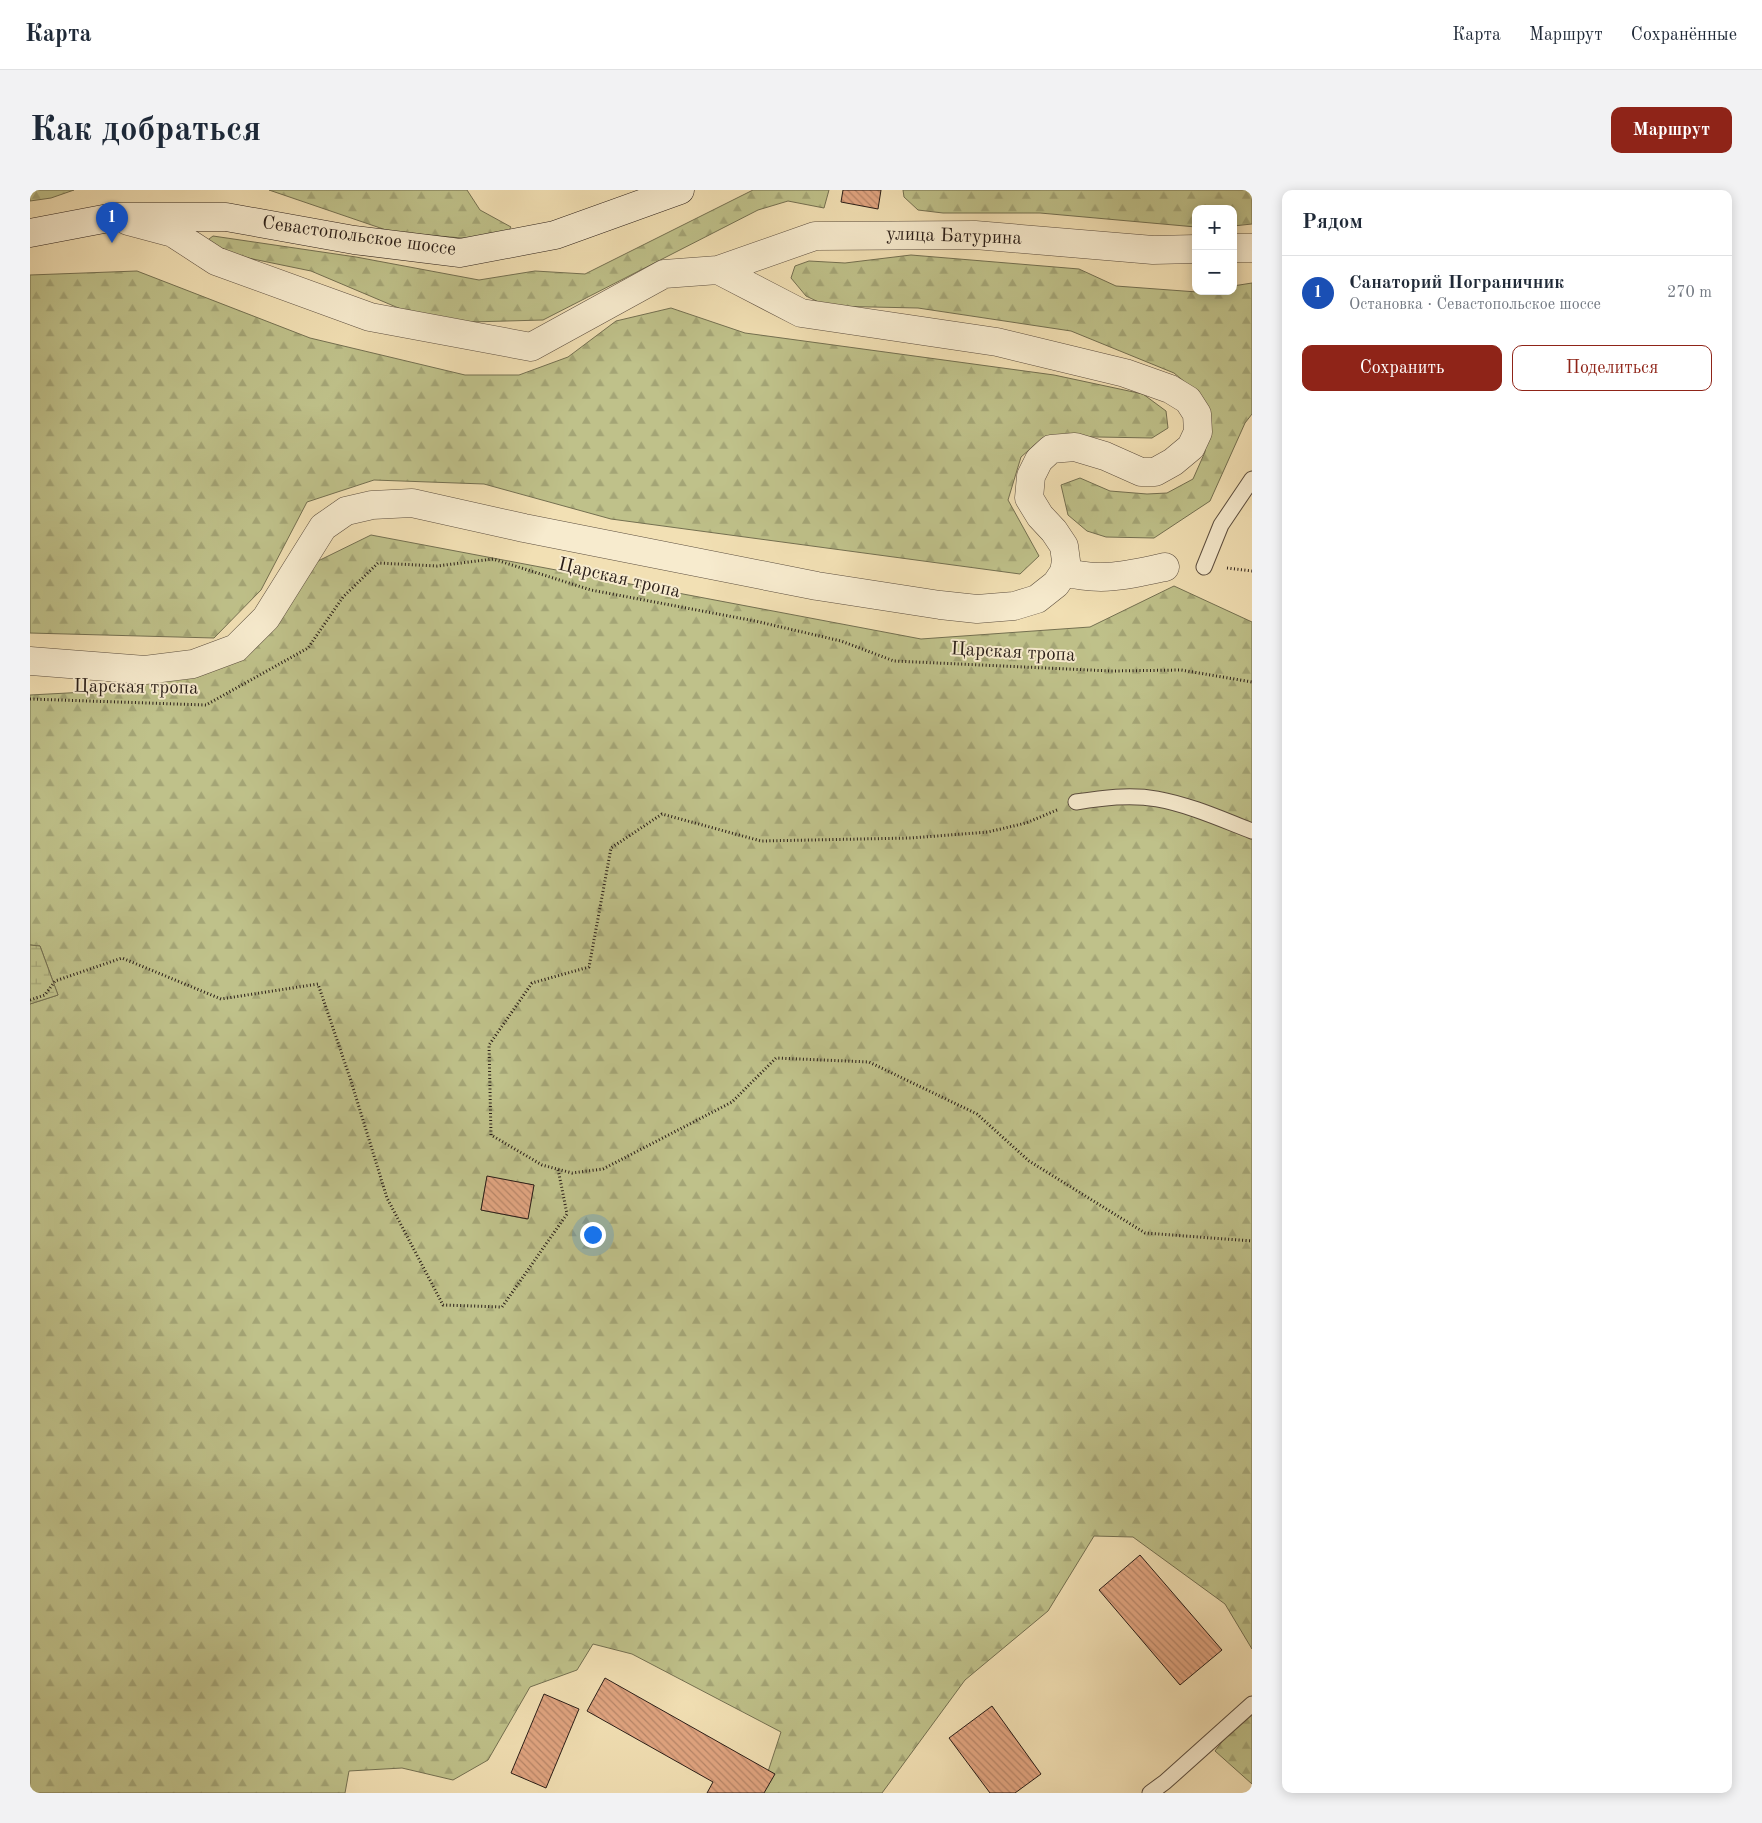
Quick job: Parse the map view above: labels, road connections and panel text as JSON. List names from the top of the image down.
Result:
{
  "streets": {
    "street": ["Севастопольское шоссе", "улица Батурина"],
    "path": ["Царская тропа"]
  },
  "crossings": [
    ["Севастопольское шоссе", "улица Батурина"]
  ],
  "page": {
    "header": "Карта",
    "nav": ["Карта", "Маршрут", "Сохранённые"],
    "buttons": [
      "Маршрут",
      ["Сохранить", "Поделиться"]
    ],
    "title": "Как добраться",
    "heading": "Рядом",
    "pins": "1",
    "map_buttons": ["+", "−"],
    "list": [
      {
        "mark": "1",
        "name": "Санаторий Пограничник",
        "note": "Остановка · Севастопольское шоссе",
        "value": "270 m"
      }
    ]
  }
}
